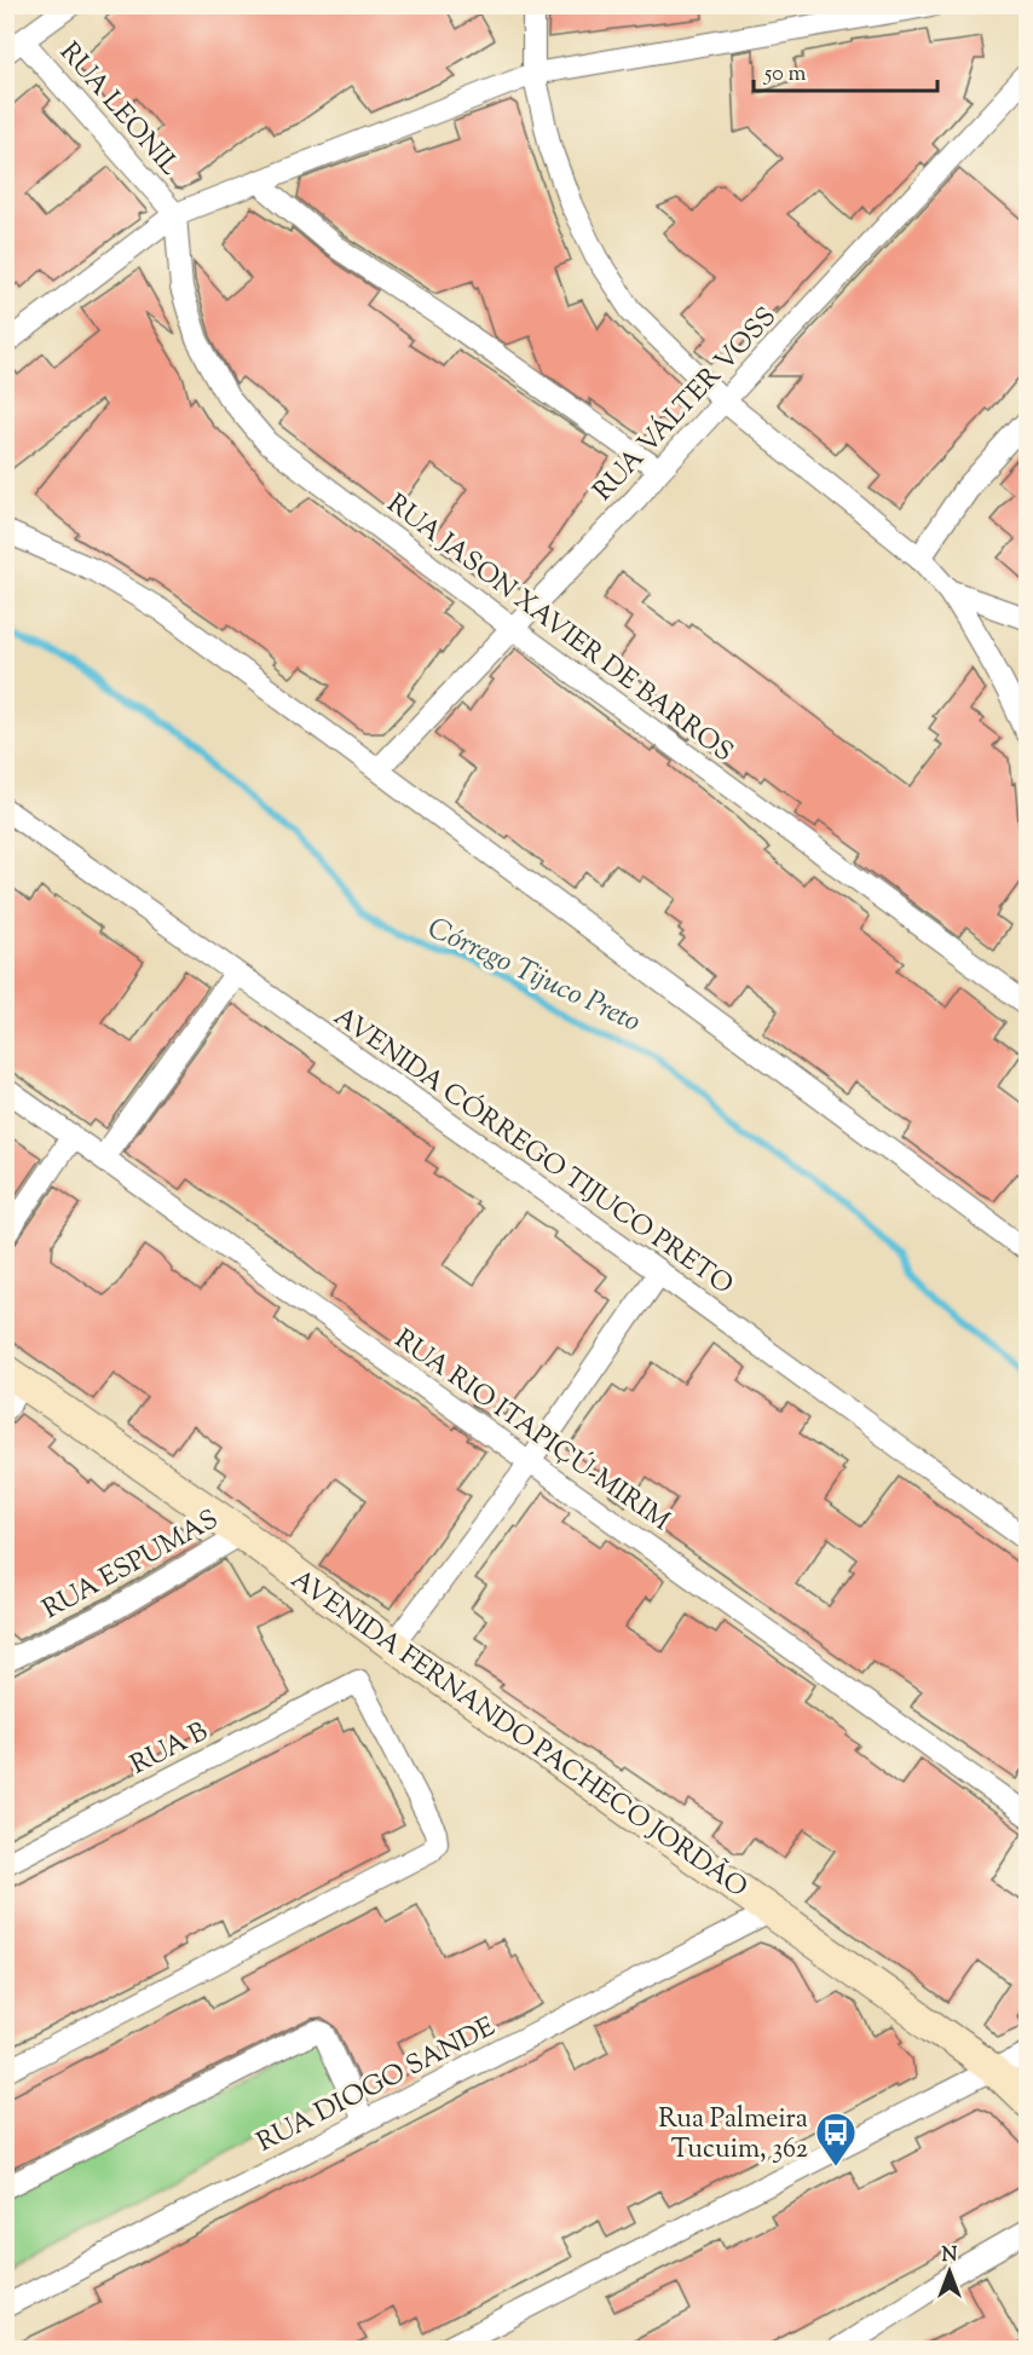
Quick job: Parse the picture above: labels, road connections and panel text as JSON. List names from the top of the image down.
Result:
{
  "streets": {
    "street": [
      "RUA LEONIL",
      "RUA VÁLTER VOSS",
      "RUA JASON XAVIER DE BARROS",
      "AVENIDA CÓRREGO TIJUCO PRETO",
      "RUA RIO ITAPIÇÚ-MIRIM",
      "RUA ESPUMAS",
      "AVENIDA FERNANDO PACHECO JORDÃO",
      "RUA B",
      "RUA DIOGO SANDE"
    ]
  },
  "crossings": [
    ["RUA LEONIL", "RUA JASON XAVIER DE BARROS"],
    ["RUA VÁLTER VOSS", "RUA JASON XAVIER DE BARROS"],
    ["RUA ESPUMAS", "AVENIDA FERNANDO PACHECO JORDÃO"],
    ["AVENIDA FERNANDO PACHECO JORDÃO", "RUA DIOGO SANDE"]
  ],
  "water": ["Córrego Tijuco Preto"],
  "places": {
    "bus stop": ["Rua Palmeira Tucuim, 362"]
  },
  "scale_bar": "50 m",
  "north": "top"
}
